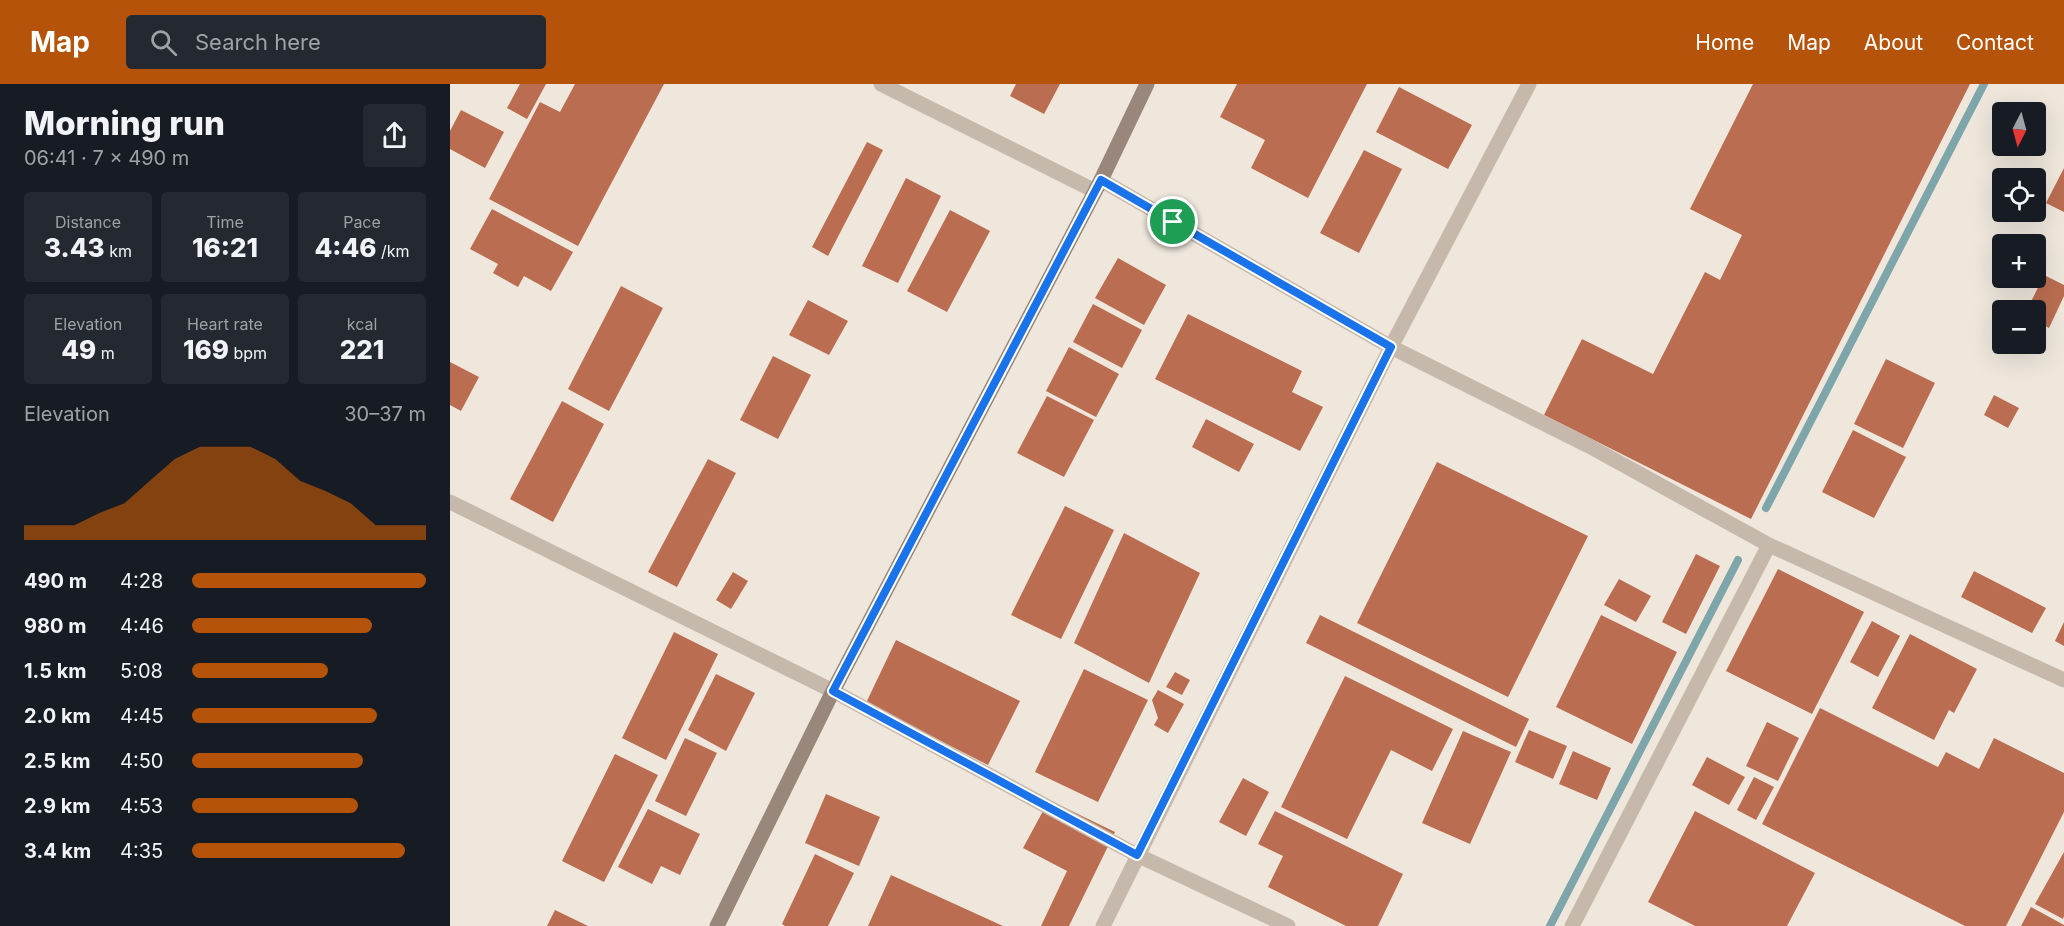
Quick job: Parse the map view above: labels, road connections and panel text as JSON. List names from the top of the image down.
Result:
{
  "north": "bottom",
  "page": {
    "header": "Map",
    "search": "Search here",
    "nav": [
      "Home",
      "Map",
      "About",
      "Contact"
    ],
    "heading": ["Morning run", "06:41 · 7 × 490 m"],
    "map_buttons": ["+", "−"],
    "stats": [
      ["Distance", "3.43 km"],
      ["Time", "16:21"],
      ["Pace", "4:46 /km"],
      ["Elevation", "49 m"],
      ["Heart rate", "169 bpm"],
      ["kcal", "221"]
    ],
    "chart": ["Elevation", "30–37 m"],
    "list": [
      {
        "name": "490 m",
        "note": "4:28"
      },
      {
        "name": "980 m",
        "note": "4:46"
      },
      {
        "name": "1.5 km",
        "note": "5:08"
      },
      {
        "name": "2.0 km",
        "note": "4:45"
      },
      {
        "name": "2.5 km",
        "note": "4:50"
      },
      {
        "name": "2.9 km",
        "note": "4:53"
      },
      {
        "name": "3.4 km",
        "note": "4:35"
      }
    ]
  }
}
